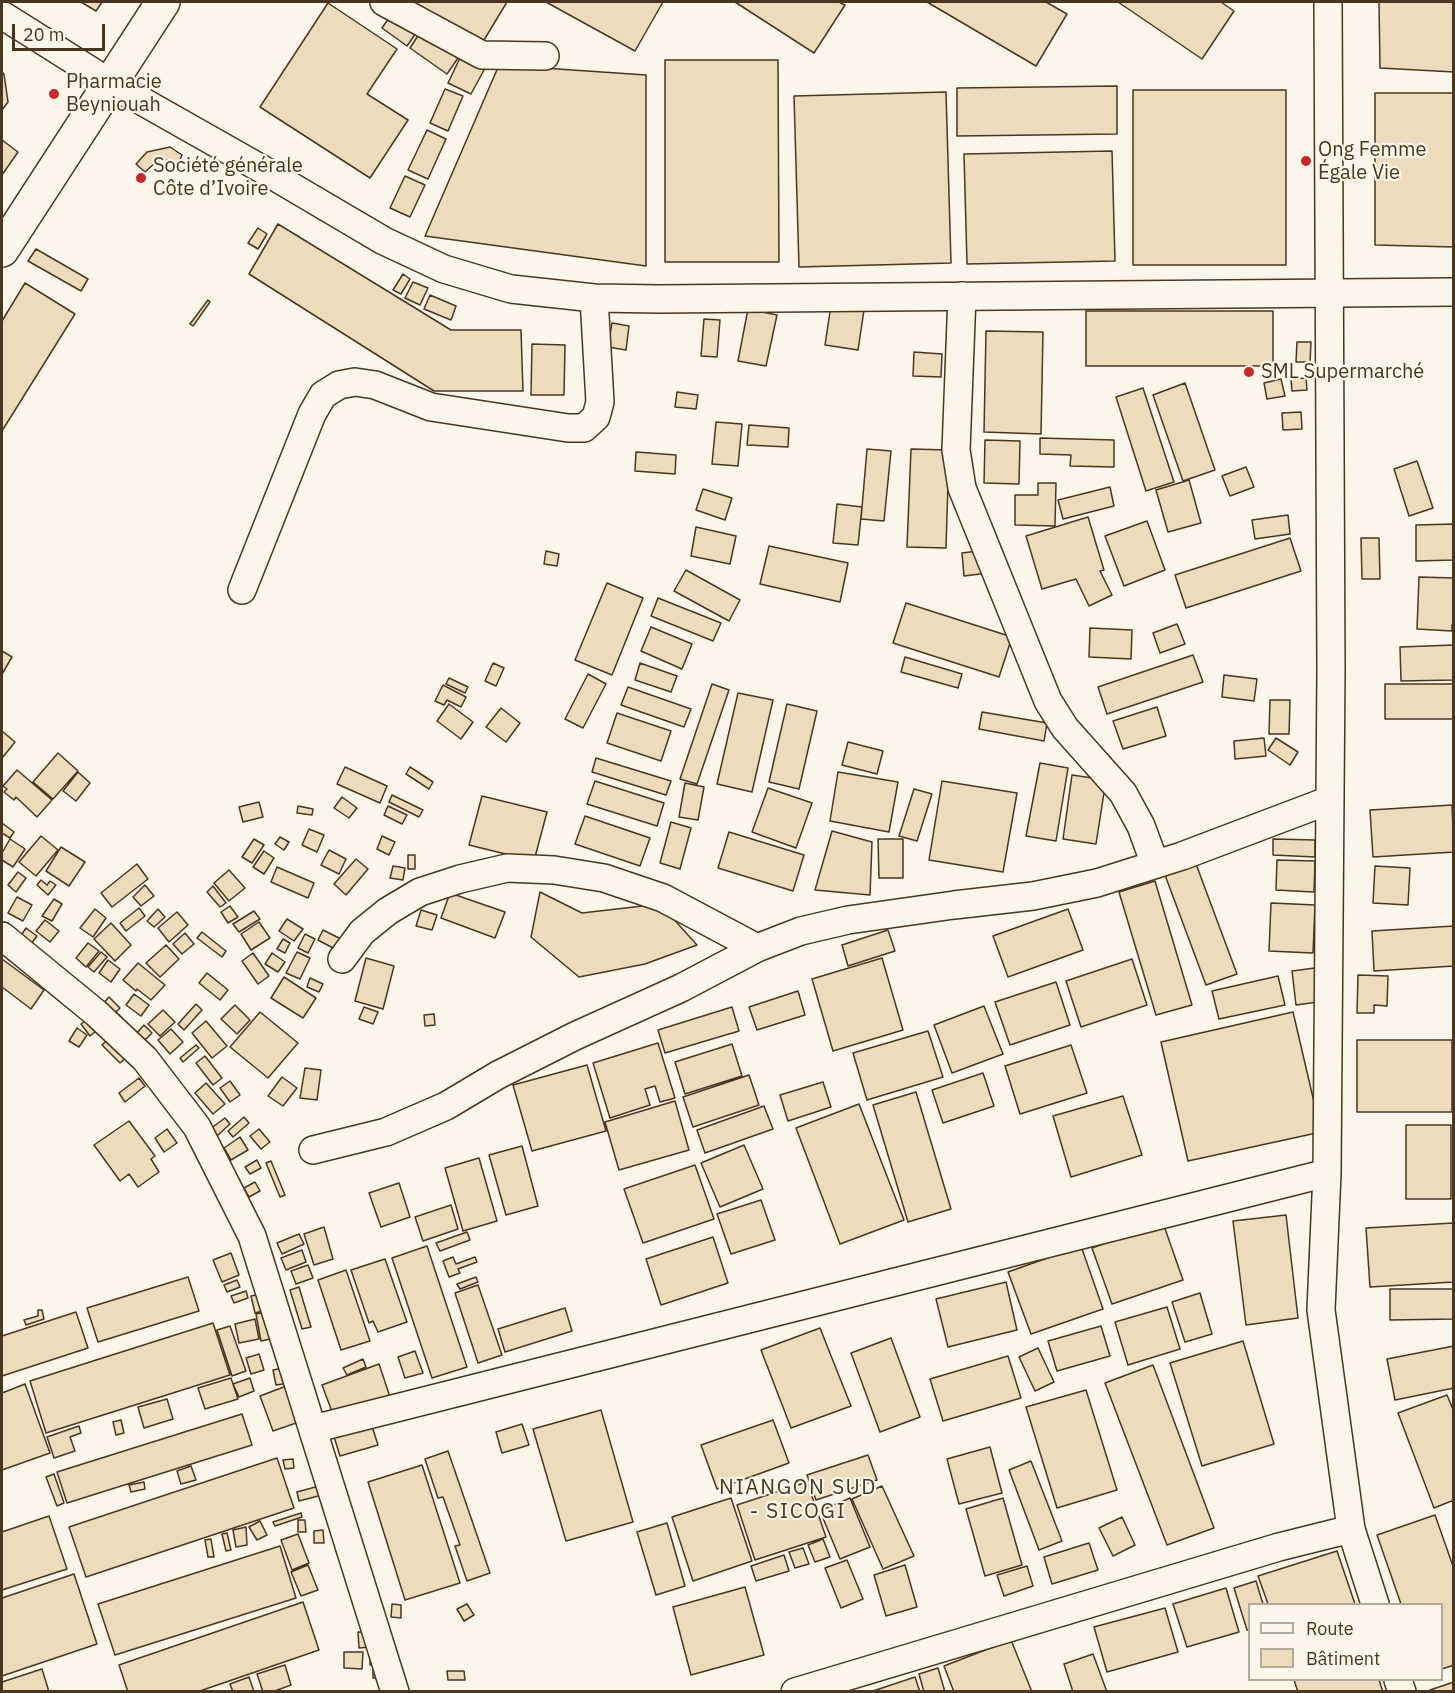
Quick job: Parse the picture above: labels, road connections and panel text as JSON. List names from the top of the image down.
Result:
{
  "districts": ["NIANGON SUD - SICOGI"],
  "places": [
    "Pharmacie Beyniouah",
    "Ong Femme Égale Vie",
    "Société générale Côte d’Ivoire",
    "SML Supermarché"
  ],
  "legend": ["Route", "Bâtiment"],
  "scale_bar": "20 m"
}
